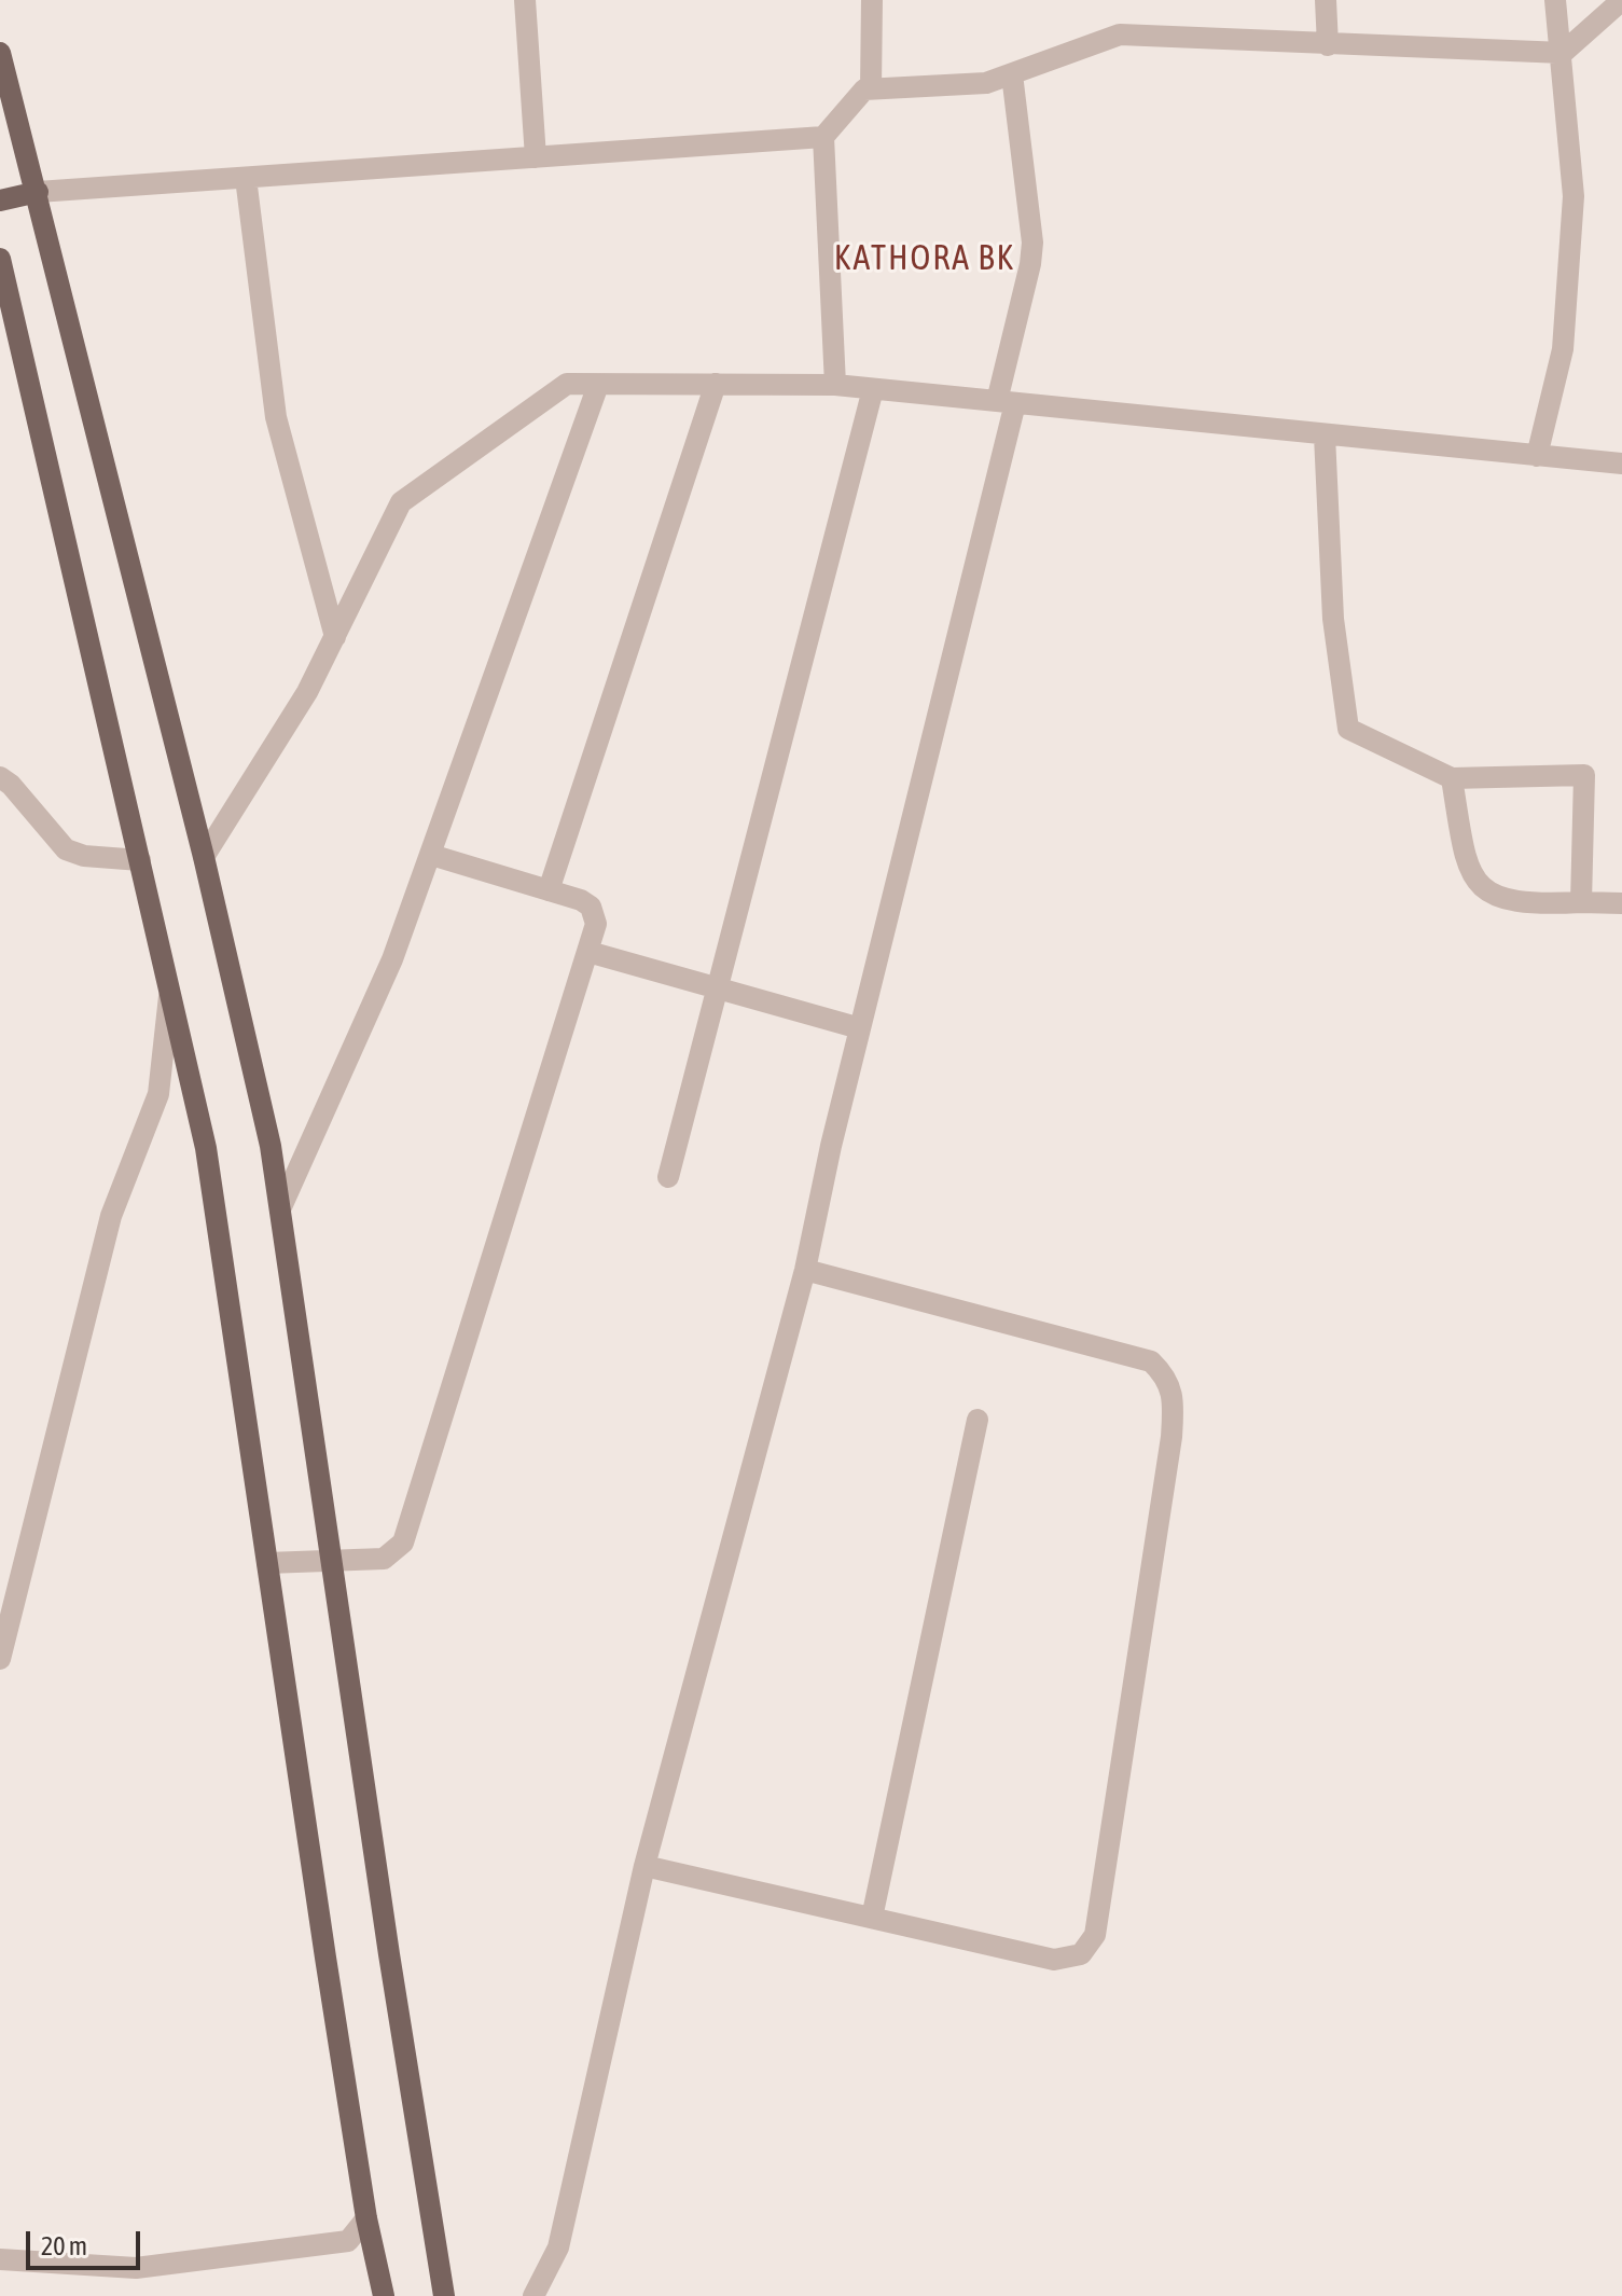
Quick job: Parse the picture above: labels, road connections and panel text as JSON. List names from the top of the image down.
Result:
{
  "districts": ["KATHORA BK"],
  "scale_bar": "20 m"
}
